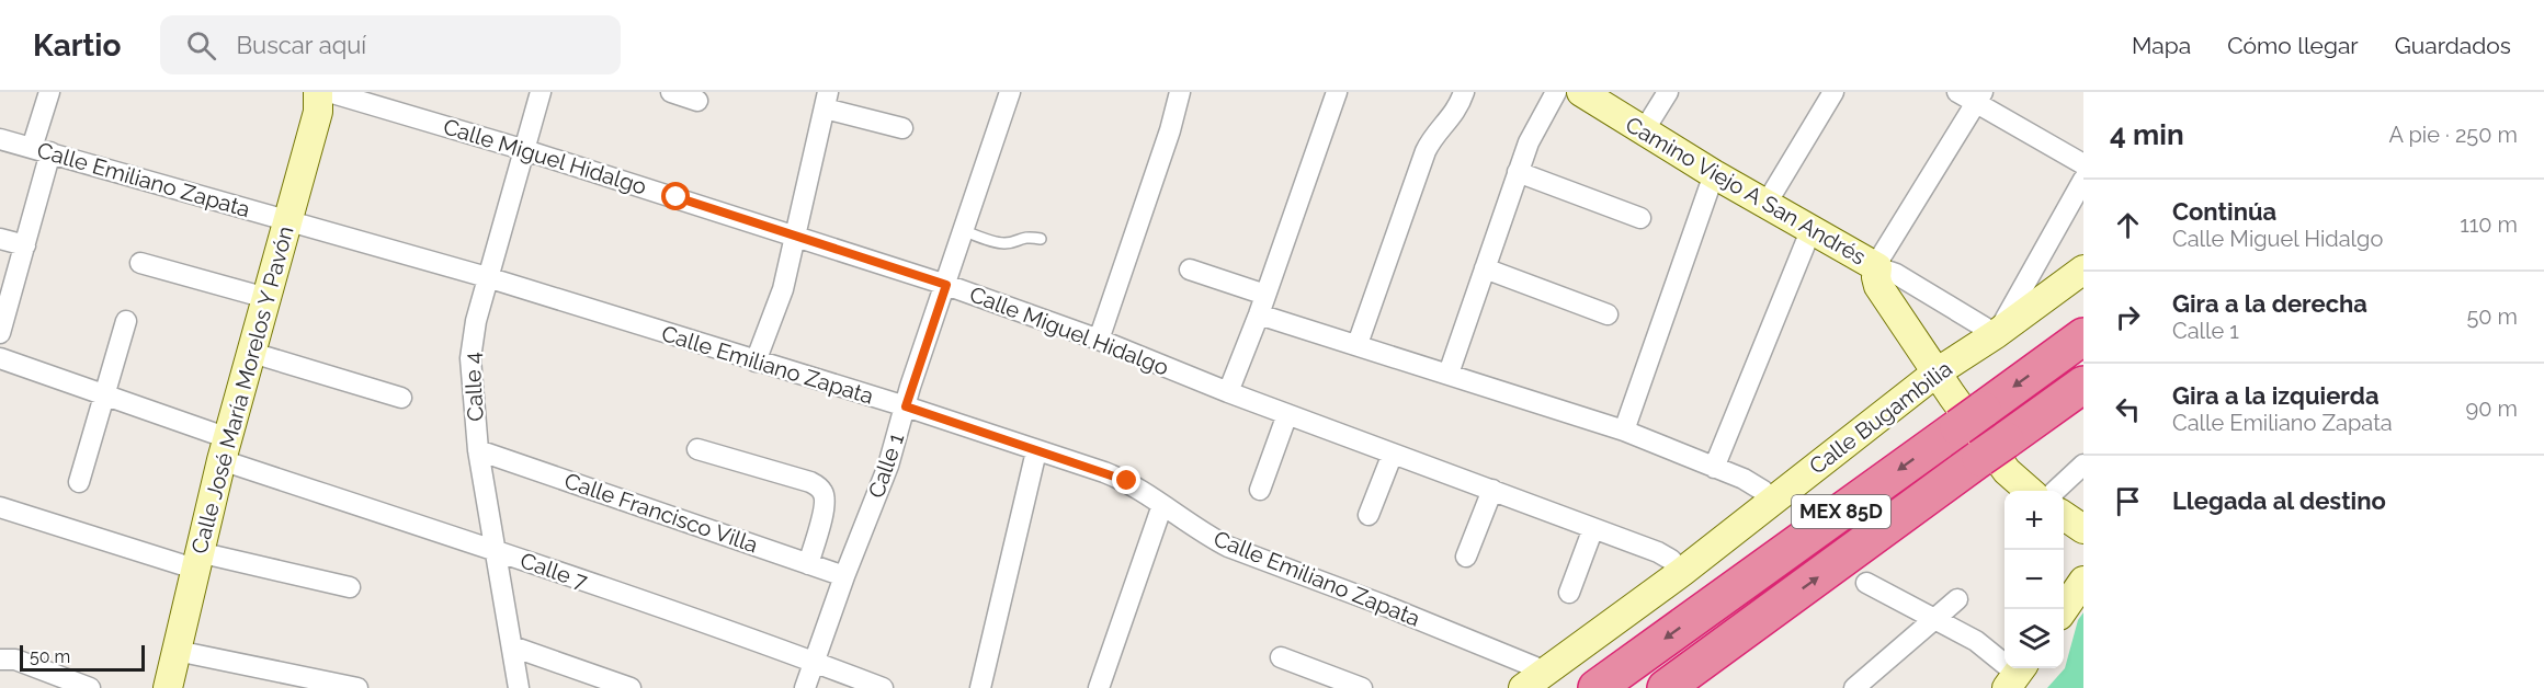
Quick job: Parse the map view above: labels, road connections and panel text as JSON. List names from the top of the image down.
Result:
{
  "streets": {
    "highway": ["MEX 85D"],
    "street": [
      "Calle Miguel Hidalgo",
      "Calle Emiliano Zapata",
      "Camino Viejo A San Andrés",
      "Calle 4",
      "Calle José María Morelos Y Pavón",
      "Calle Bugambilia",
      "Calle 1",
      "Calle Francisco Villa",
      "Calle 7"
    ]
  },
  "crossings": [
    ["Calle Miguel Hidalgo", "Calle 4"],
    ["Calle Miguel Hidalgo", "Calle Bugambilia"],
    ["Calle Miguel Hidalgo", "Calle 1"],
    ["Calle Emiliano Zapata", "Calle 4"],
    ["Calle Emiliano Zapata", "Calle José María Morelos Y Pavón"],
    ["Calle Emiliano Zapata", "Calle Bugambilia"],
    ["Calle Emiliano Zapata", "Calle 1"],
    ["Camino Viejo A San Andrés", "Calle Bugambilia"],
    ["Calle 4", "Calle Francisco Villa"],
    ["Calle 4", "Calle 7"],
    ["Calle José María Morelos Y Pavón", "Calle 7"],
    ["Calle 1", "Calle Francisco Villa"],
    ["Calle 1", "Calle 7"]
  ],
  "scale_bar": "50 m",
  "page": {
    "header": "Kartio",
    "search": "Buscar aquí",
    "nav": ["Mapa", "Cómo llegar", "Guardados"],
    "heading": ["4 min", "A pie · 250 m"],
    "list": [
      ["Continúa", "Calle Miguel Hidalgo", "110 m"],
      ["Gira a la derecha", "Calle 1", "50 m"],
      ["Gira a la izquierda", "Calle Emiliano Zapata", "90 m"],
      "Llegada al destino"
    ],
    "map_buttons": ["+", "−"],
    "scale": "50 m"
  }
}
